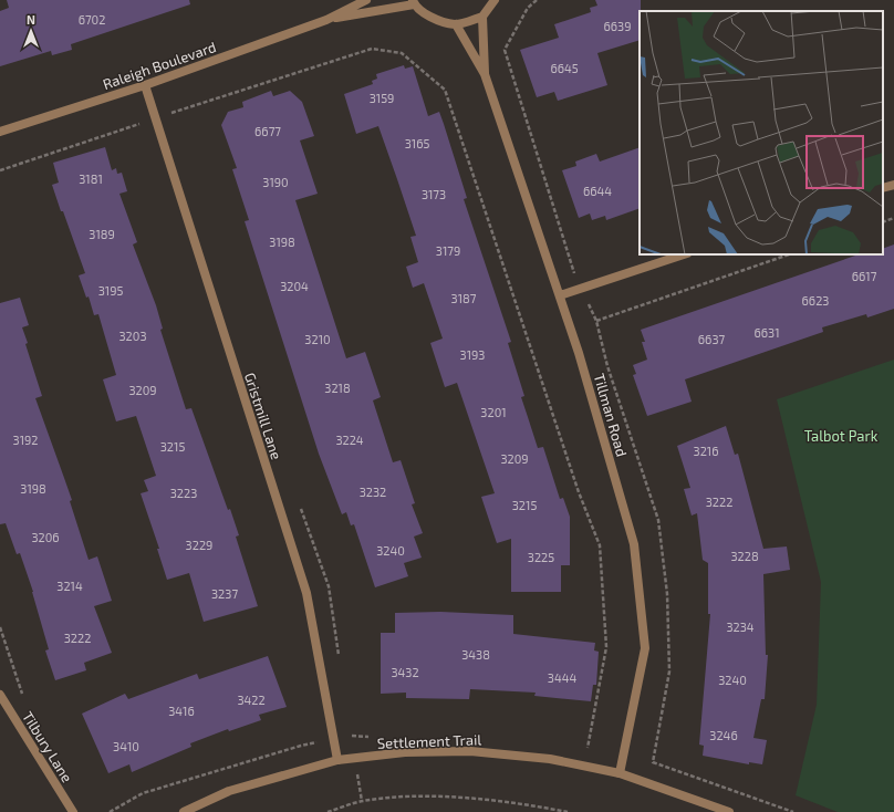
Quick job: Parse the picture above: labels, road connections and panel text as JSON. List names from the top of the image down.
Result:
{
  "streets": {
    "street": [
      "Raleigh Boulevard",
      "Tillman Road",
      "Gristmill Lane",
      "Settlement Trail",
      "Tilbury Lane"
    ]
  },
  "crossings": [
    ["Raleigh Boulevard", "Gristmill Lane"],
    ["Tillman Road", "Settlement Trail"],
    ["Gristmill Lane", "Settlement Trail"]
  ],
  "parks": ["Talbot Park"],
  "house_numbers": [
    "6702",
    "6639",
    "6645",
    "3159",
    "6677",
    "3165",
    "3181",
    "3190",
    "6644",
    "3173",
    "3189",
    "3198",
    "3179",
    "6617",
    "3204",
    "3195",
    "3187",
    "6623",
    "6631",
    "3203",
    "3210",
    "6637",
    "3193",
    "3218",
    "3209",
    "3201",
    "3192",
    "3224",
    "3215",
    "3216",
    "3209",
    "3198",
    "3232",
    "3223",
    "3222",
    "3215",
    "3206",
    "3229",
    "3240",
    "3228",
    "3225",
    "3214",
    "3237",
    "3234",
    "3222",
    "3438",
    "3432",
    "3444",
    "3240",
    "3422",
    "3416",
    "3246",
    "3410"
  ],
  "north": "top"
}
